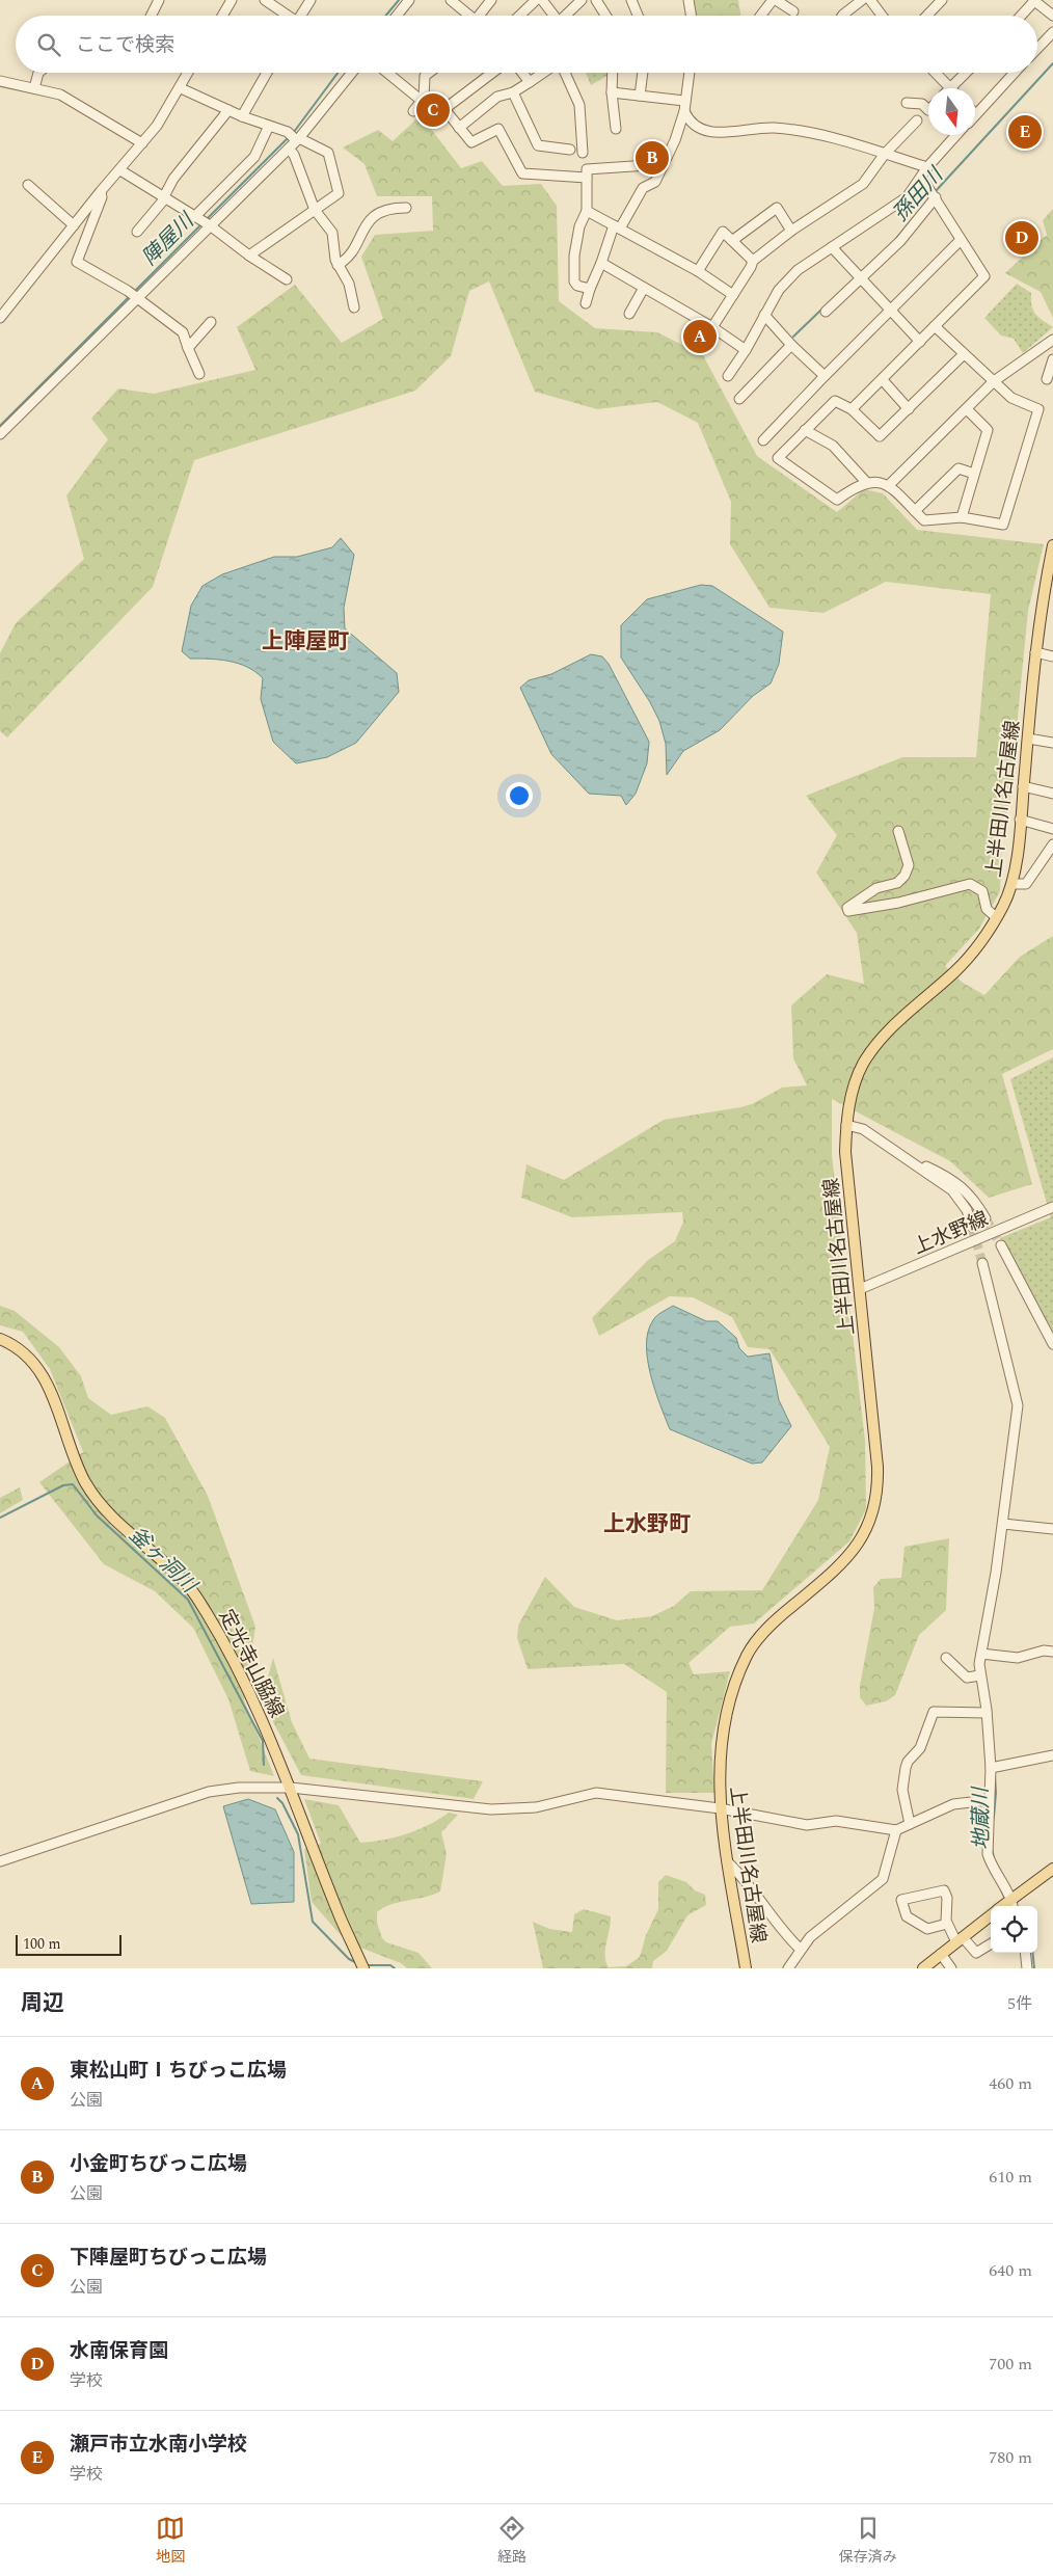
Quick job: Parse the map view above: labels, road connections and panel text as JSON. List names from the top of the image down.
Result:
{
  "streets": {
    "main road": ["上半田川名古屋線", "定光寺山脇線"],
    "street": ["上水野線"]
  },
  "crossings": [
    ["上半田川名古屋線", "上水野線"]
  ],
  "districts": ["上陣屋町", "上水野町"],
  "water": [
    "孫田川",
    "陣屋川",
    "釜ヶ洞川",
    "地蔵川"
  ],
  "scale_bar": "100 m",
  "north": "bottom",
  "page": {
    "search": "ここで検索",
    "pins": [
      "C",
      "E",
      "B",
      "D",
      "A"
    ],
    "scale": "100 m",
    "heading": ["周辺", "5件"],
    "list": [
      {
        "mark": "A",
        "name": "東松山町Ⅰちびっこ広場",
        "note": "公園",
        "value": "460 m"
      },
      {
        "mark": "B",
        "name": "小金町ちびっこ広場",
        "note": "公園",
        "value": "610 m"
      },
      {
        "mark": "C",
        "name": "下陣屋町ちびっこ広場",
        "note": "公園",
        "value": "640 m"
      },
      {
        "mark": "D",
        "name": "水南保育園",
        "note": "学校",
        "value": "700 m"
      },
      {
        "mark": "E",
        "name": "瀬戸市立水南小学校",
        "note": "学校",
        "value": "780 m"
      }
    ],
    "nav": ["地図", "経路", "保存済み"]
  }
}
